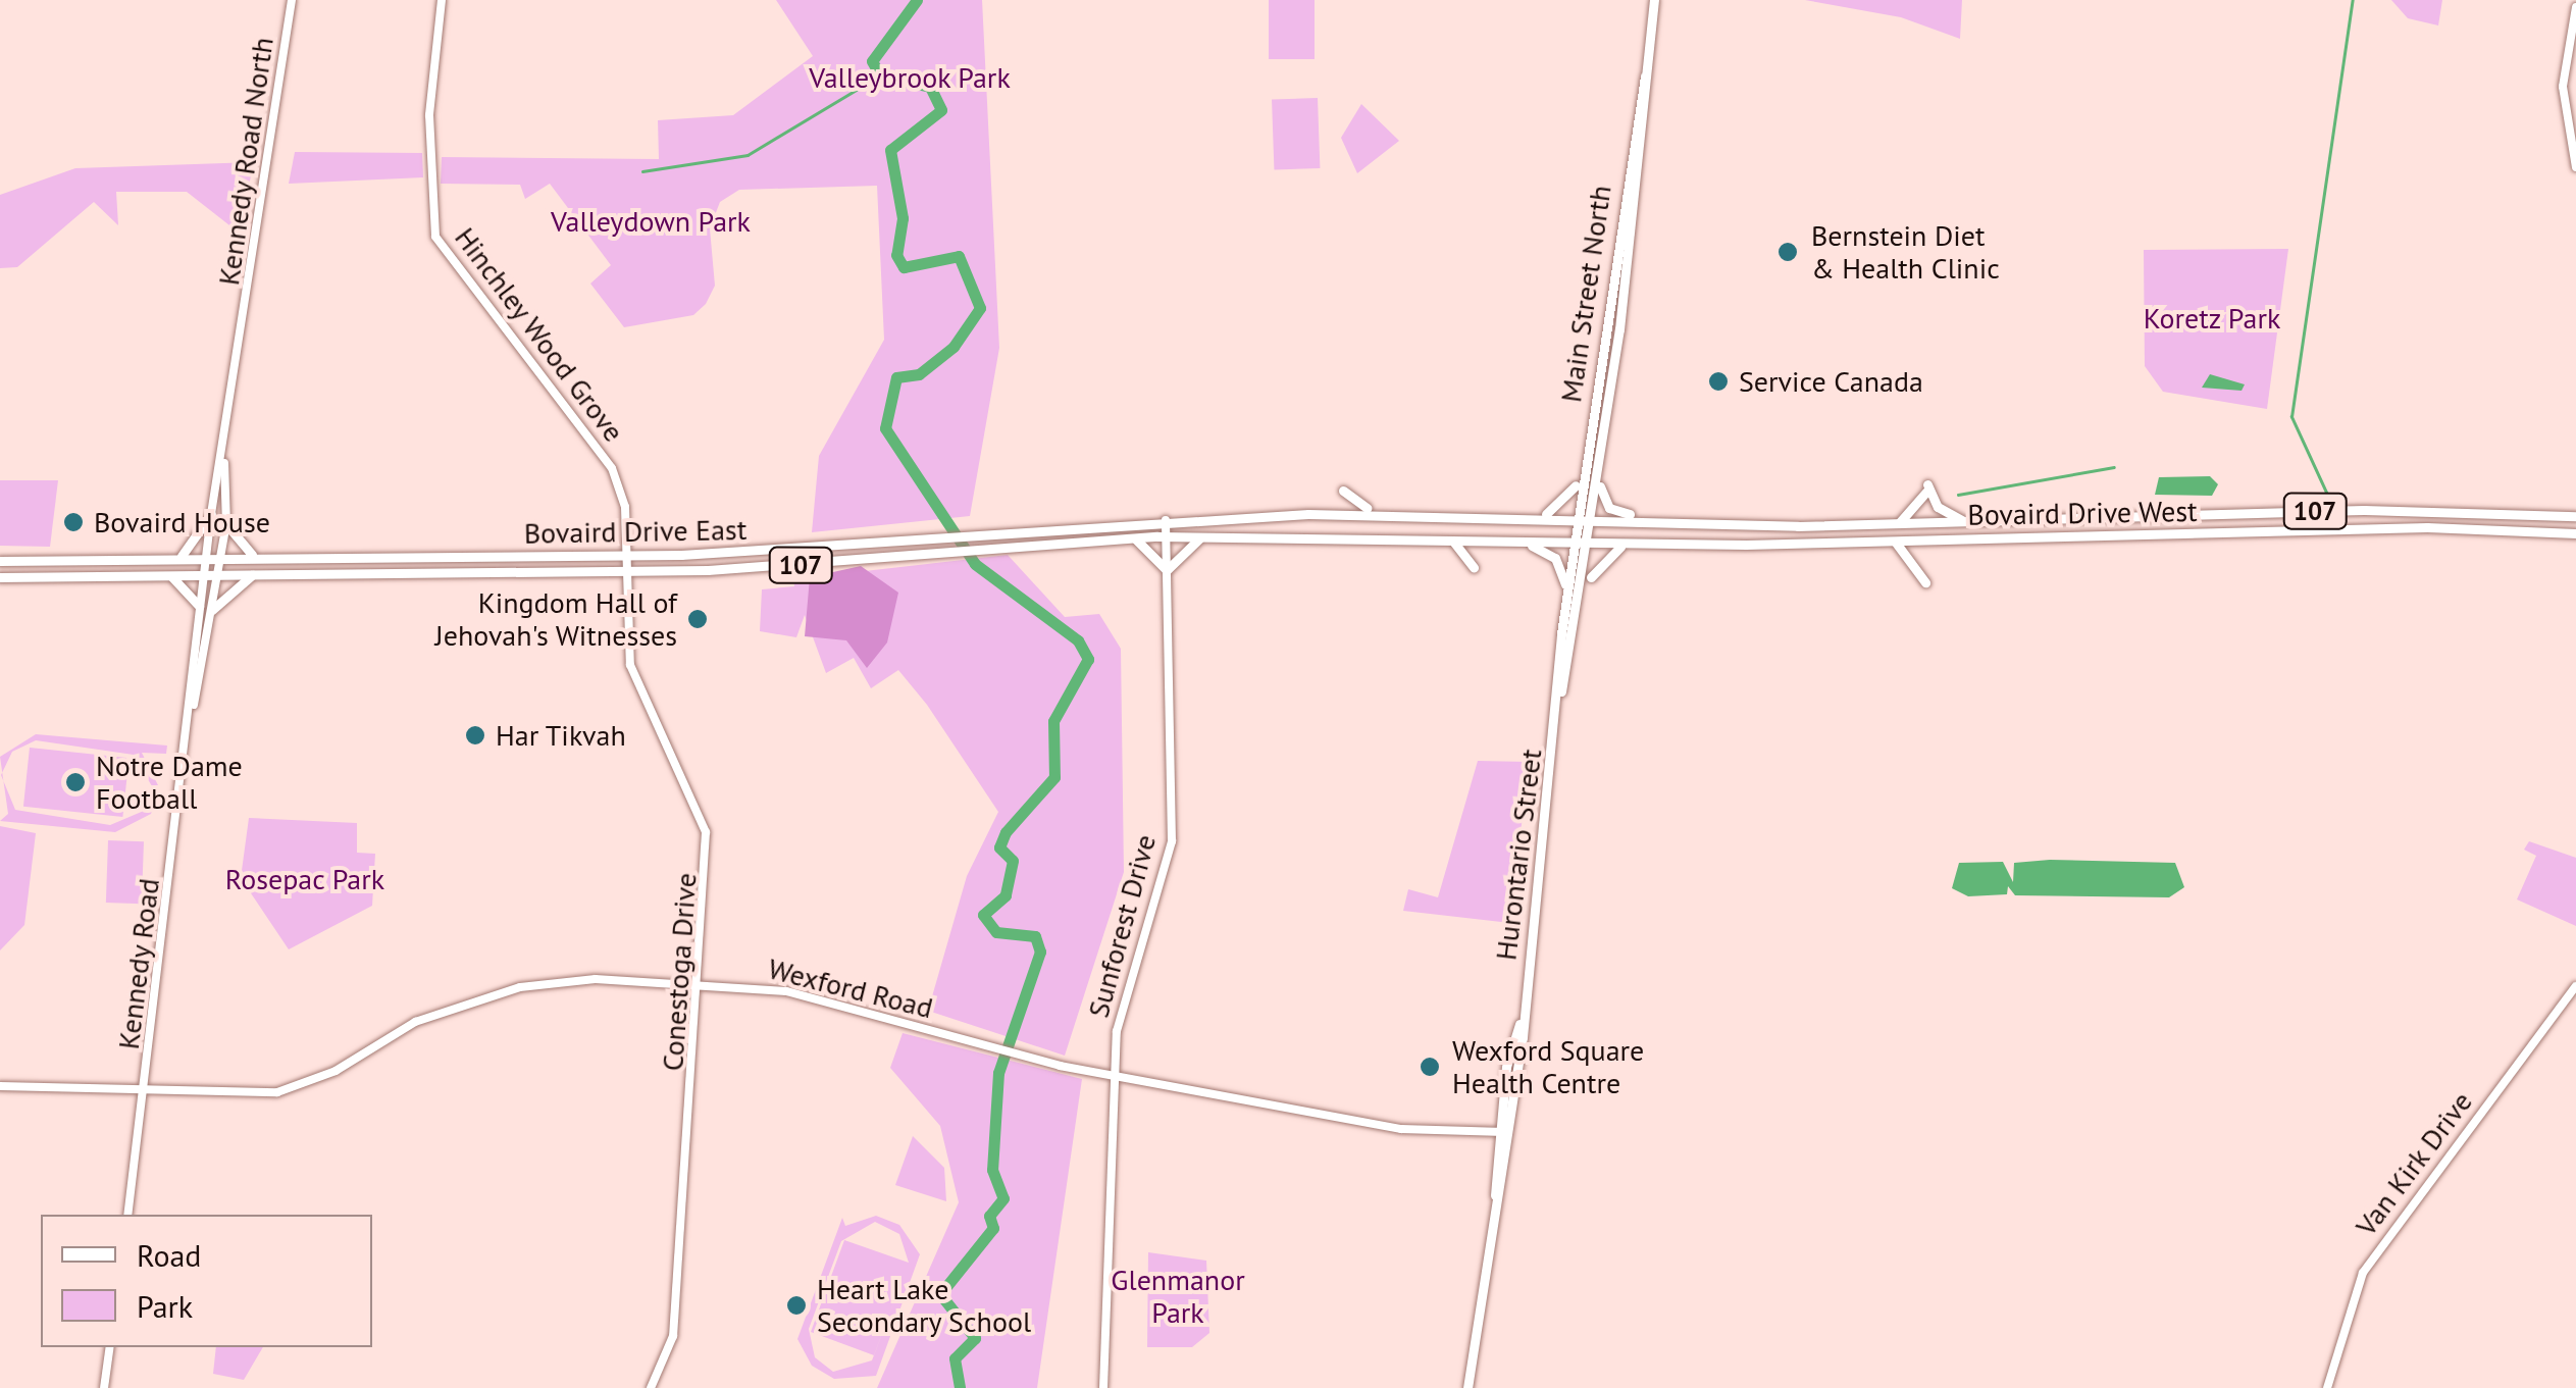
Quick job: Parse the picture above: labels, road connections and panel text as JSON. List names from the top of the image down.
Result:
{
  "streets": {
    "main road": [
      "Main Street North",
      "107",
      "Bovaird Drive West",
      "Bovaird Drive East",
      "Hurontario Street"
    ],
    "street": [
      "Kennedy Road North",
      "Hinchley Wood Grove",
      "Sunforest Drive",
      "Kennedy Road",
      "Conestoga Drive",
      "Wexford Road",
      "Van Kirk Drive"
    ]
  },
  "crossings": [
    ["Main Street North", "107"],
    ["Main Street North", "Bovaird Drive West"],
    ["Main Street North", "Bovaird Drive East"],
    ["Main Street North", "Hurontario Street"],
    ["Hinchley Wood Grove", "Bovaird Drive East"],
    ["Hinchley Wood Grove", "Conestoga Drive"],
    ["107", "Bovaird Drive West"],
    ["107", "Bovaird Drive East"],
    ["107", "Hurontario Street"],
    ["Bovaird Drive West", "Hurontario Street"],
    ["Bovaird Drive East", "Hurontario Street"],
    ["Bovaird Drive East", "Sunforest Drive"],
    ["Bovaird Drive East", "Conestoga Drive"],
    ["Hurontario Street", "Wexford Road"],
    ["Sunforest Drive", "Wexford Road"],
    ["Kennedy Road", "Wexford Road"],
    ["Conestoga Drive", "Wexford Road"]
  ],
  "parks": [
    "Valleybrook Park",
    "Valleydown Park",
    "Koretz Park",
    "Rosepac Park",
    "Glenmanor Park"
  ],
  "places": [
    "Bernstein Diet & Health Clinic",
    "Service Canada",
    "Bovaird House",
    "Kingdom Hall of Jehovah's Witnesses",
    "Har Tikvah",
    "Notre Dame Football",
    "Wexford Square Health Centre",
    "Heart Lake Secondary School"
  ],
  "legend": ["Road", "Park"]
}
